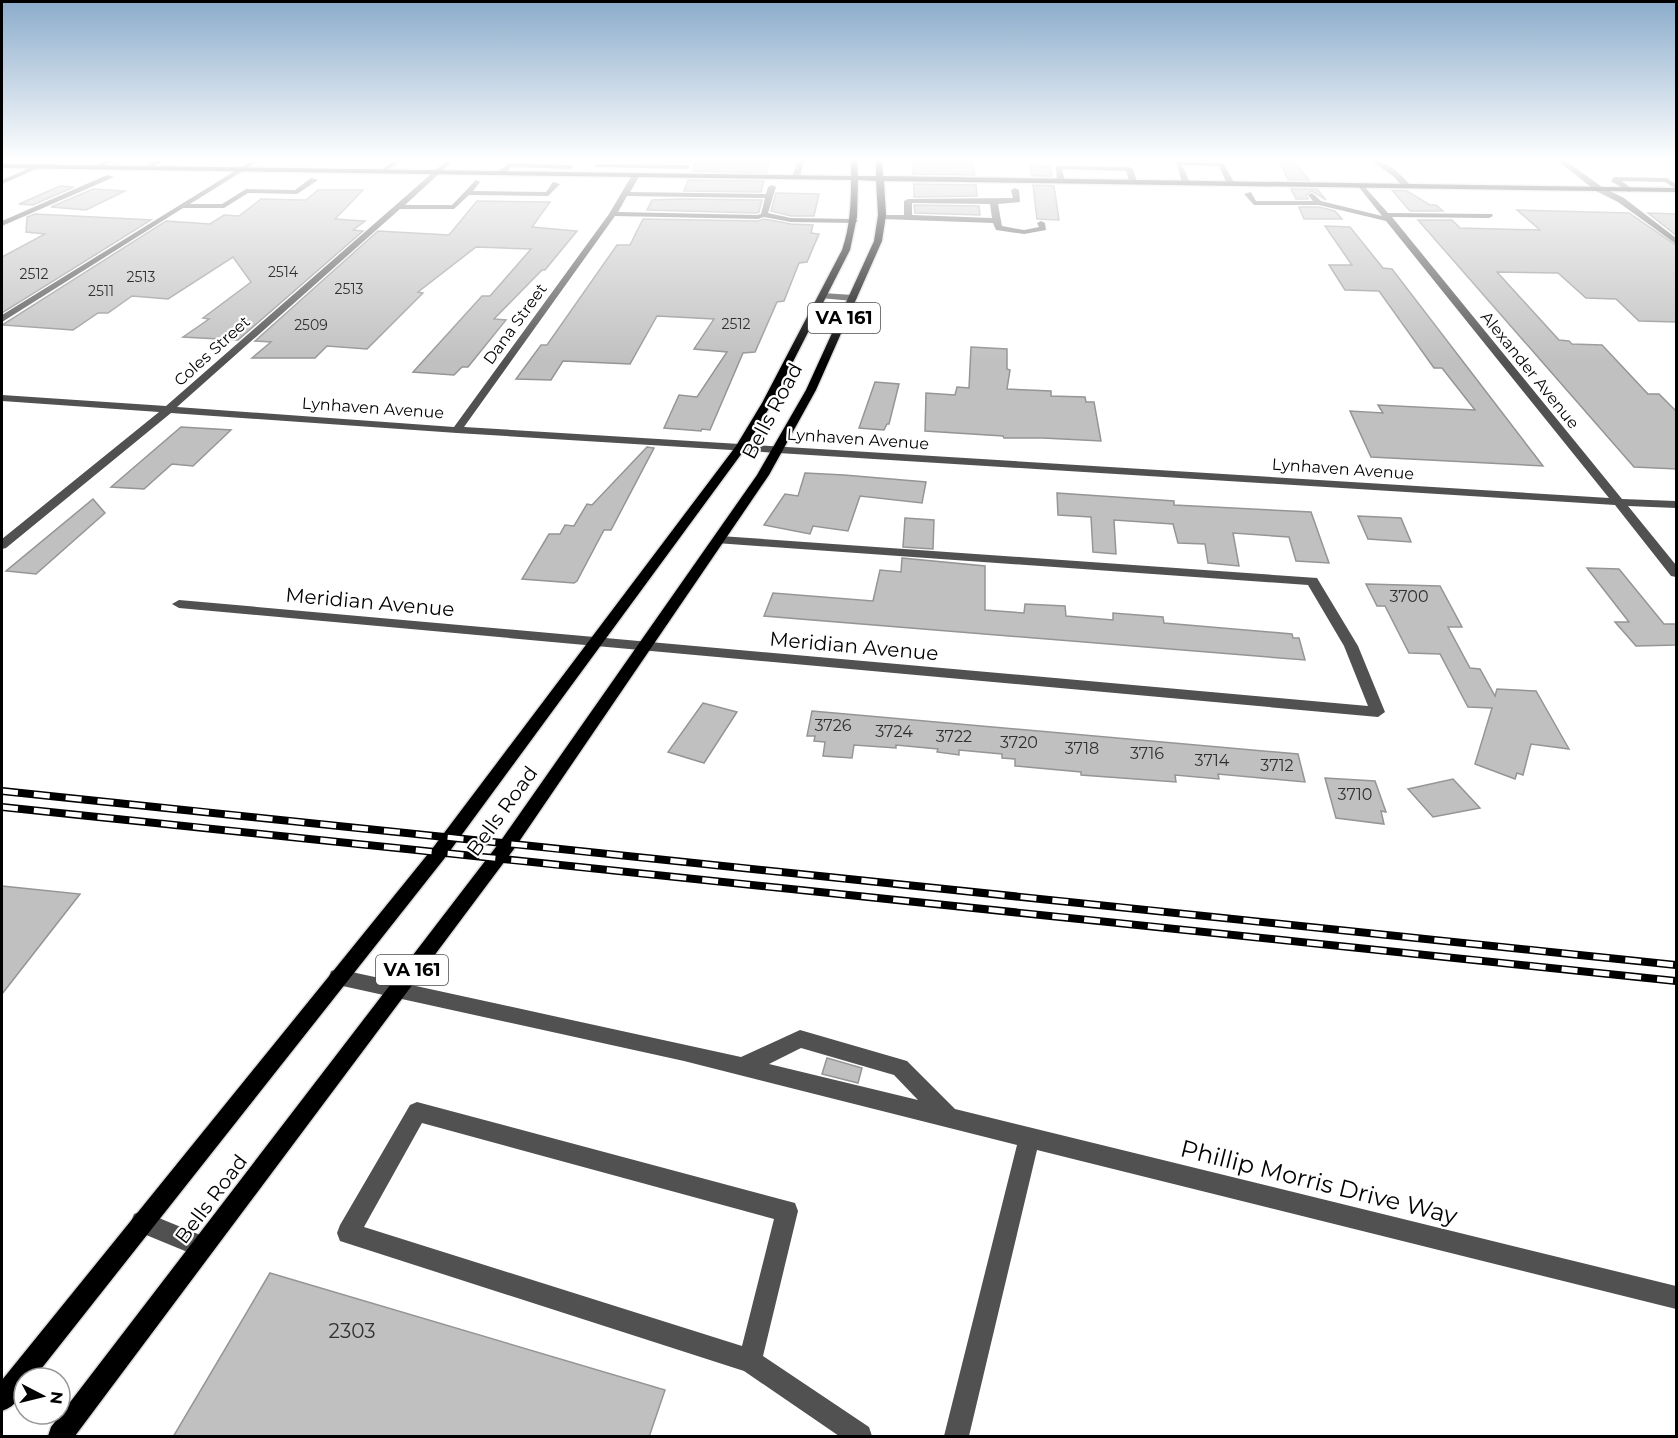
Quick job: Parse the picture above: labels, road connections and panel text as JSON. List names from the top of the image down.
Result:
{
  "streets": {
    "main road": ["VA 161", "Bells Road"],
    "street": [
      "Dana Street",
      "Coles Street",
      "Alexander Avenue",
      "Lynhaven Avenue",
      "Meridian Avenue",
      "Phillip Morris Drive Way"
    ]
  },
  "crossings": [
    ["Dana Street", "Lynhaven Avenue"],
    ["Coles Street", "Lynhaven Avenue"],
    ["Alexander Avenue", "Lynhaven Avenue"],
    ["Lynhaven Avenue", "Bells Road"],
    ["Bells Road", "Meridian Avenue"],
    ["Bells Road", "Phillip Morris Drive Way"]
  ],
  "house_numbers": [
    "2514",
    "2512",
    "2513",
    "2513",
    "2511",
    "2512",
    "2509",
    "3700",
    "3726",
    "3724",
    "3722",
    "3720",
    "3718",
    "3716",
    "3714",
    "3712",
    "3710",
    "2303"
  ],
  "north": "right"
}
